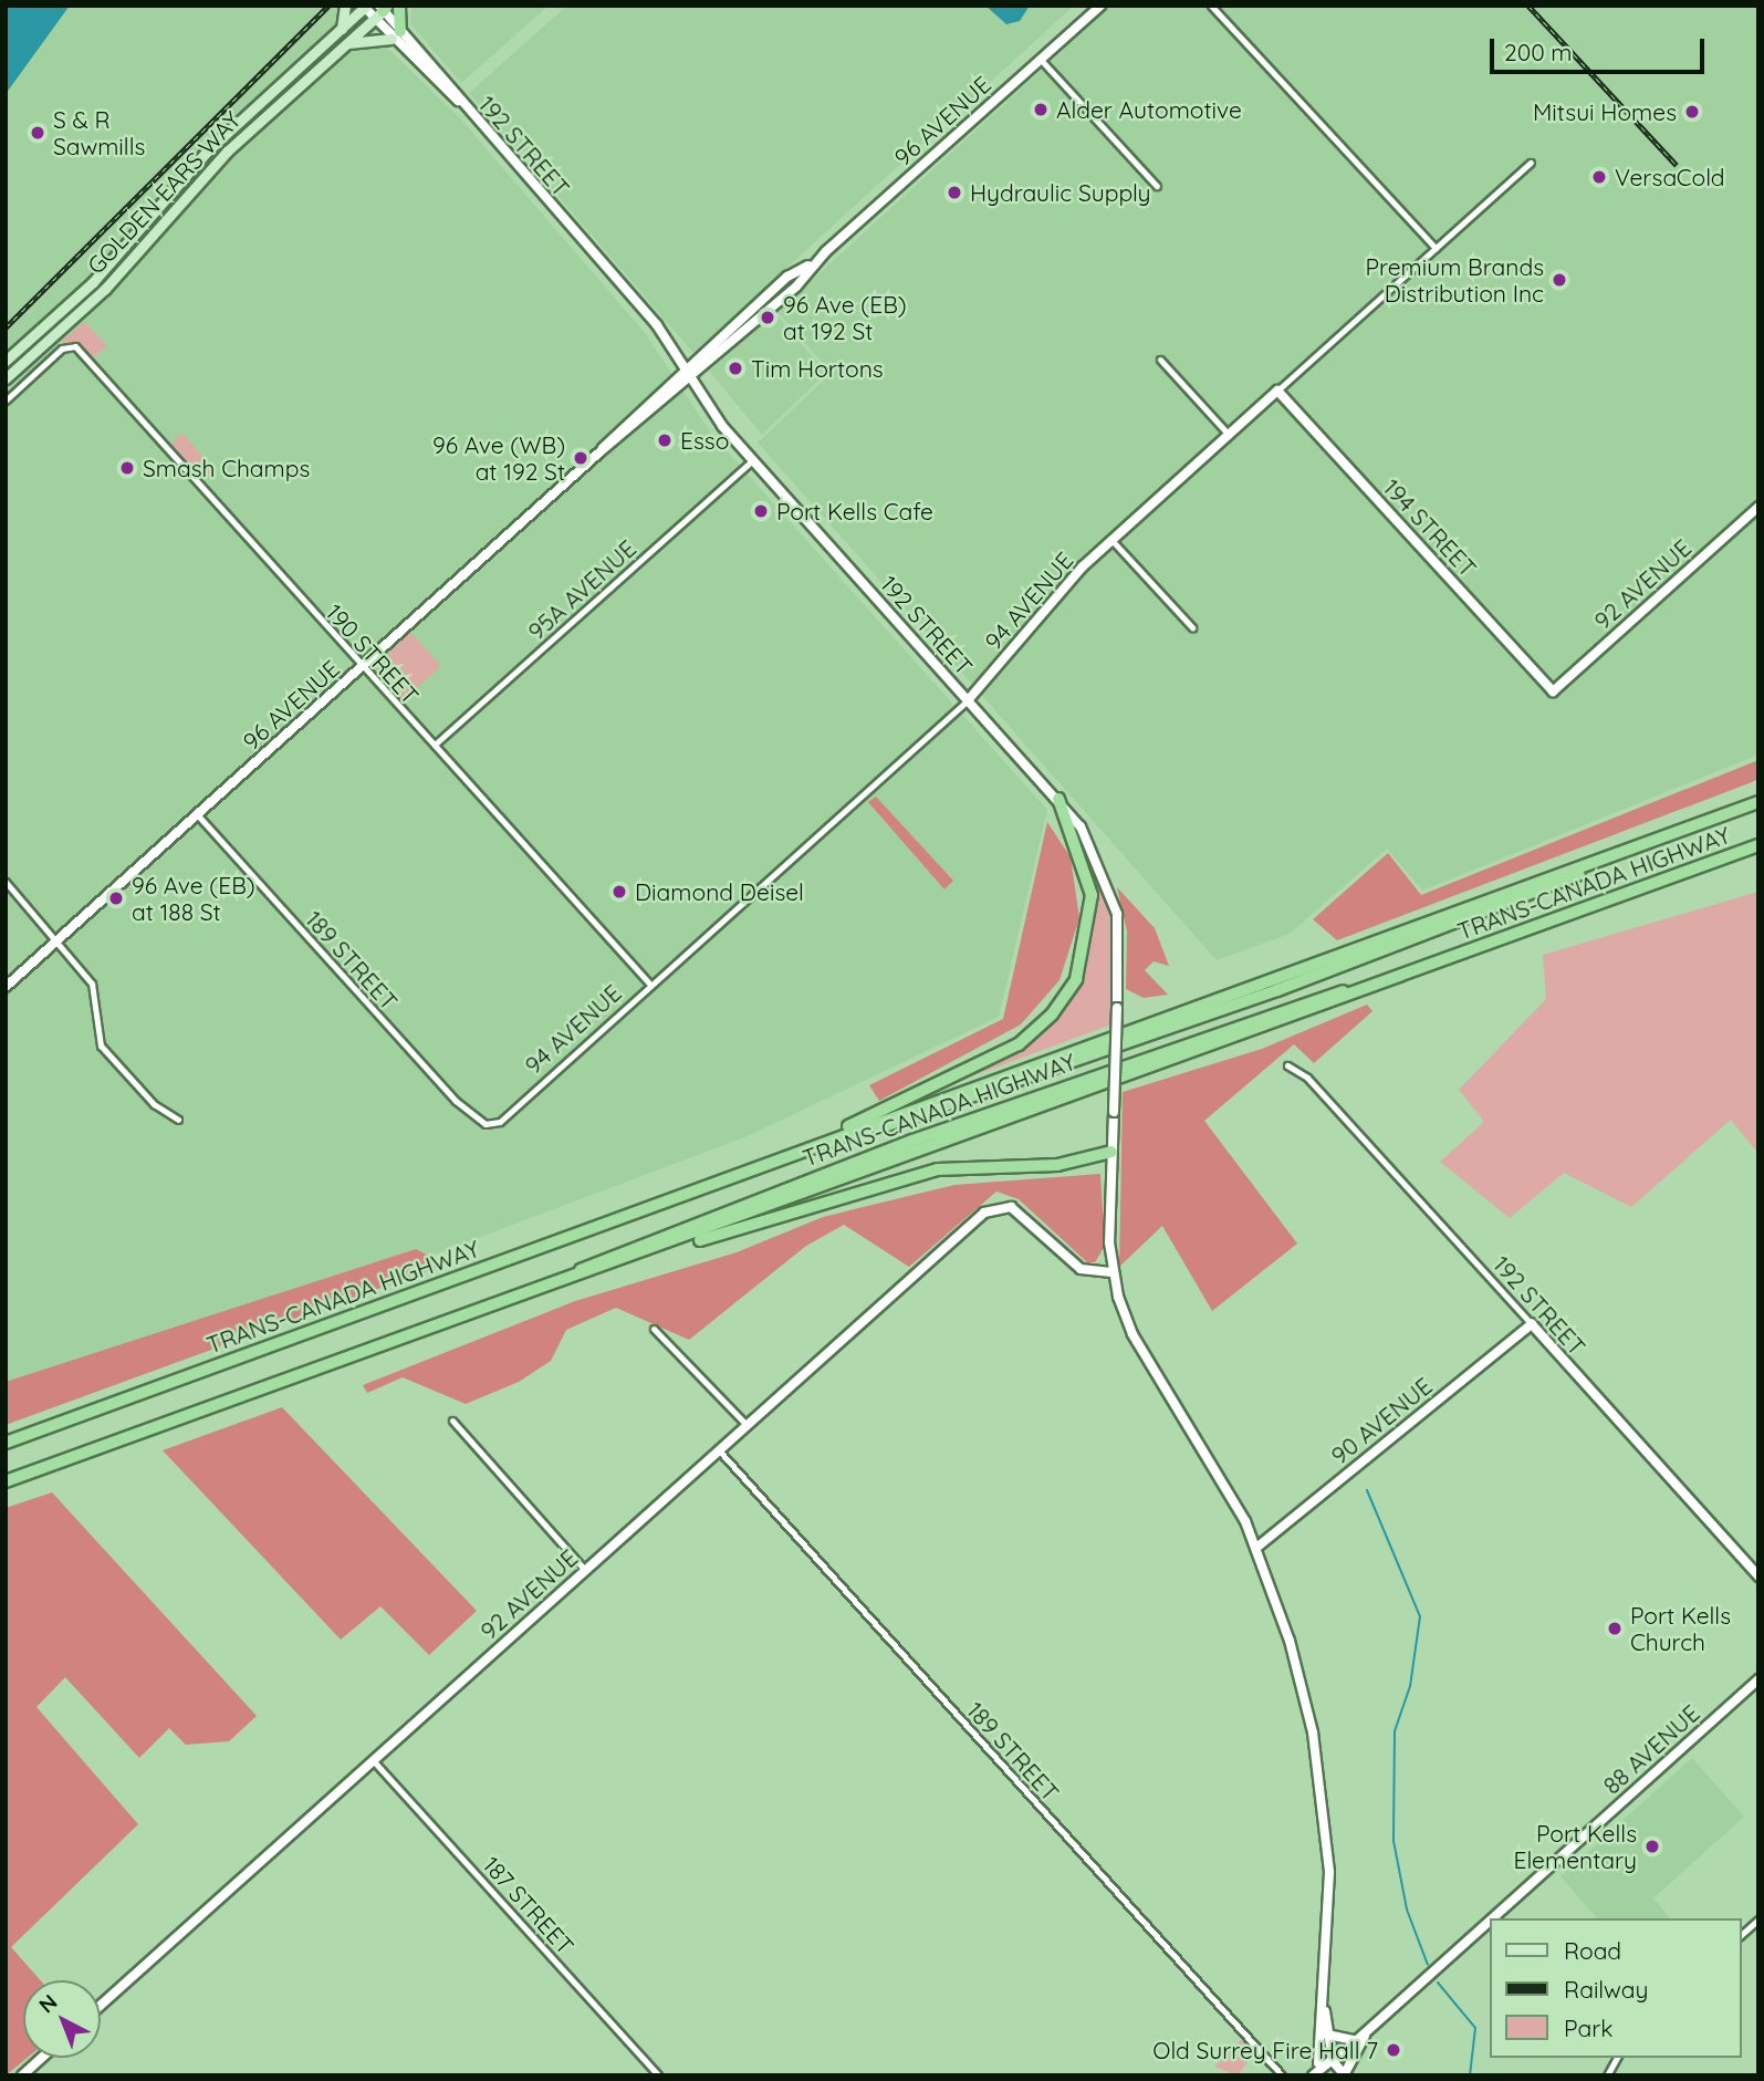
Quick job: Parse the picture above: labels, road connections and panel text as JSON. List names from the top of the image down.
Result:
{
  "streets": {
    "highway": ["TRANS-CANADA HIGHWAY"],
    "main road": [
      "96 AVENUE",
      "192 STREET",
      "GOLDEN EARS WAY",
      "194 STREET",
      "92 AVENUE",
      "94 AVENUE",
      "90 AVENUE",
      "88 AVENUE"
    ],
    "street": [
      "95A AVENUE",
      "190 STREET",
      "189 STREET",
      "187 STREET"
    ]
  },
  "crossings": [
    ["96 AVENUE", "192 STREET"],
    ["96 AVENUE", "190 STREET"],
    ["96 AVENUE", "189 STREET"],
    ["192 STREET", "GOLDEN EARS WAY"],
    ["192 STREET", "92 AVENUE"],
    ["192 STREET", "95A AVENUE"],
    ["192 STREET", "94 AVENUE"],
    ["192 STREET", "90 AVENUE"],
    ["194 STREET", "92 AVENUE"],
    ["194 STREET", "94 AVENUE"],
    ["92 AVENUE", "189 STREET"],
    ["92 AVENUE", "187 STREET"],
    ["95A AVENUE", "190 STREET"],
    ["94 AVENUE", "190 STREET"],
    ["94 AVENUE", "189 STREET"]
  ],
  "places": [
    "Alder Automotive",
    "Mitsui Homes",
    "S & R Sawmills",
    "VersaCold",
    "Hydraulic Supply",
    "Premium Brands Distribution Inc",
    "96 Ave (EB) at 192 St",
    "Tim Hortons",
    "Esso",
    "96 Ave (WB) at 192 St",
    "Smash Champs",
    "Port Kells Cafe",
    "Diamond Deisel",
    "96 Ave (EB) at 188 St",
    "Port Kells Church",
    "Port Kells Elementary",
    "Old Surrey Fire Hall 7"
  ],
  "legend": ["Road", "Railway", "Park"],
  "scale_bar": "200 m",
  "north": "top left"
}
